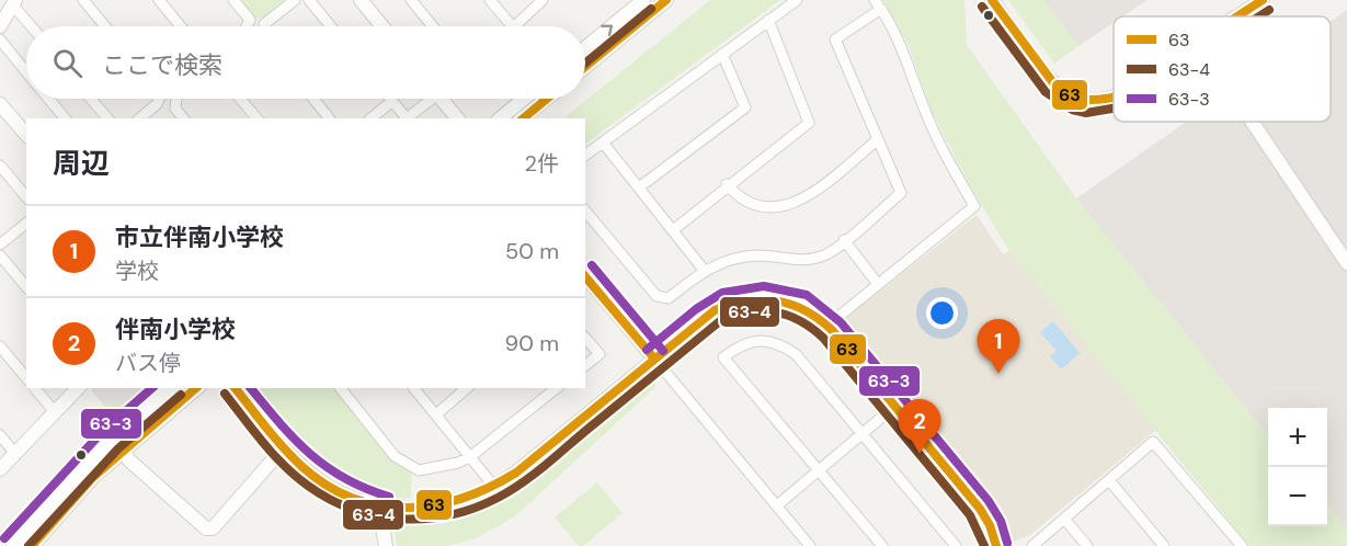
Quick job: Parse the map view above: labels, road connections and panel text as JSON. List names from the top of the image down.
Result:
{
  "lines": ["transit line 63", "transit line 63-4", "transit line 63-3"],
  "legend": ["63", "63-4", "63-3"],
  "page": {
    "search": "ここで検索",
    "heading": ["周辺", "2件"],
    "list": [
      {
        "mark": "1",
        "name": "市立伴南小学校",
        "note": "学校",
        "value": "50 m"
      },
      {
        "mark": "2",
        "name": "伴南小学校",
        "note": "バス停",
        "value": "90 m"
      }
    ],
    "pins": ["1", "2"],
    "map_buttons": ["+", "−"]
  }
}
